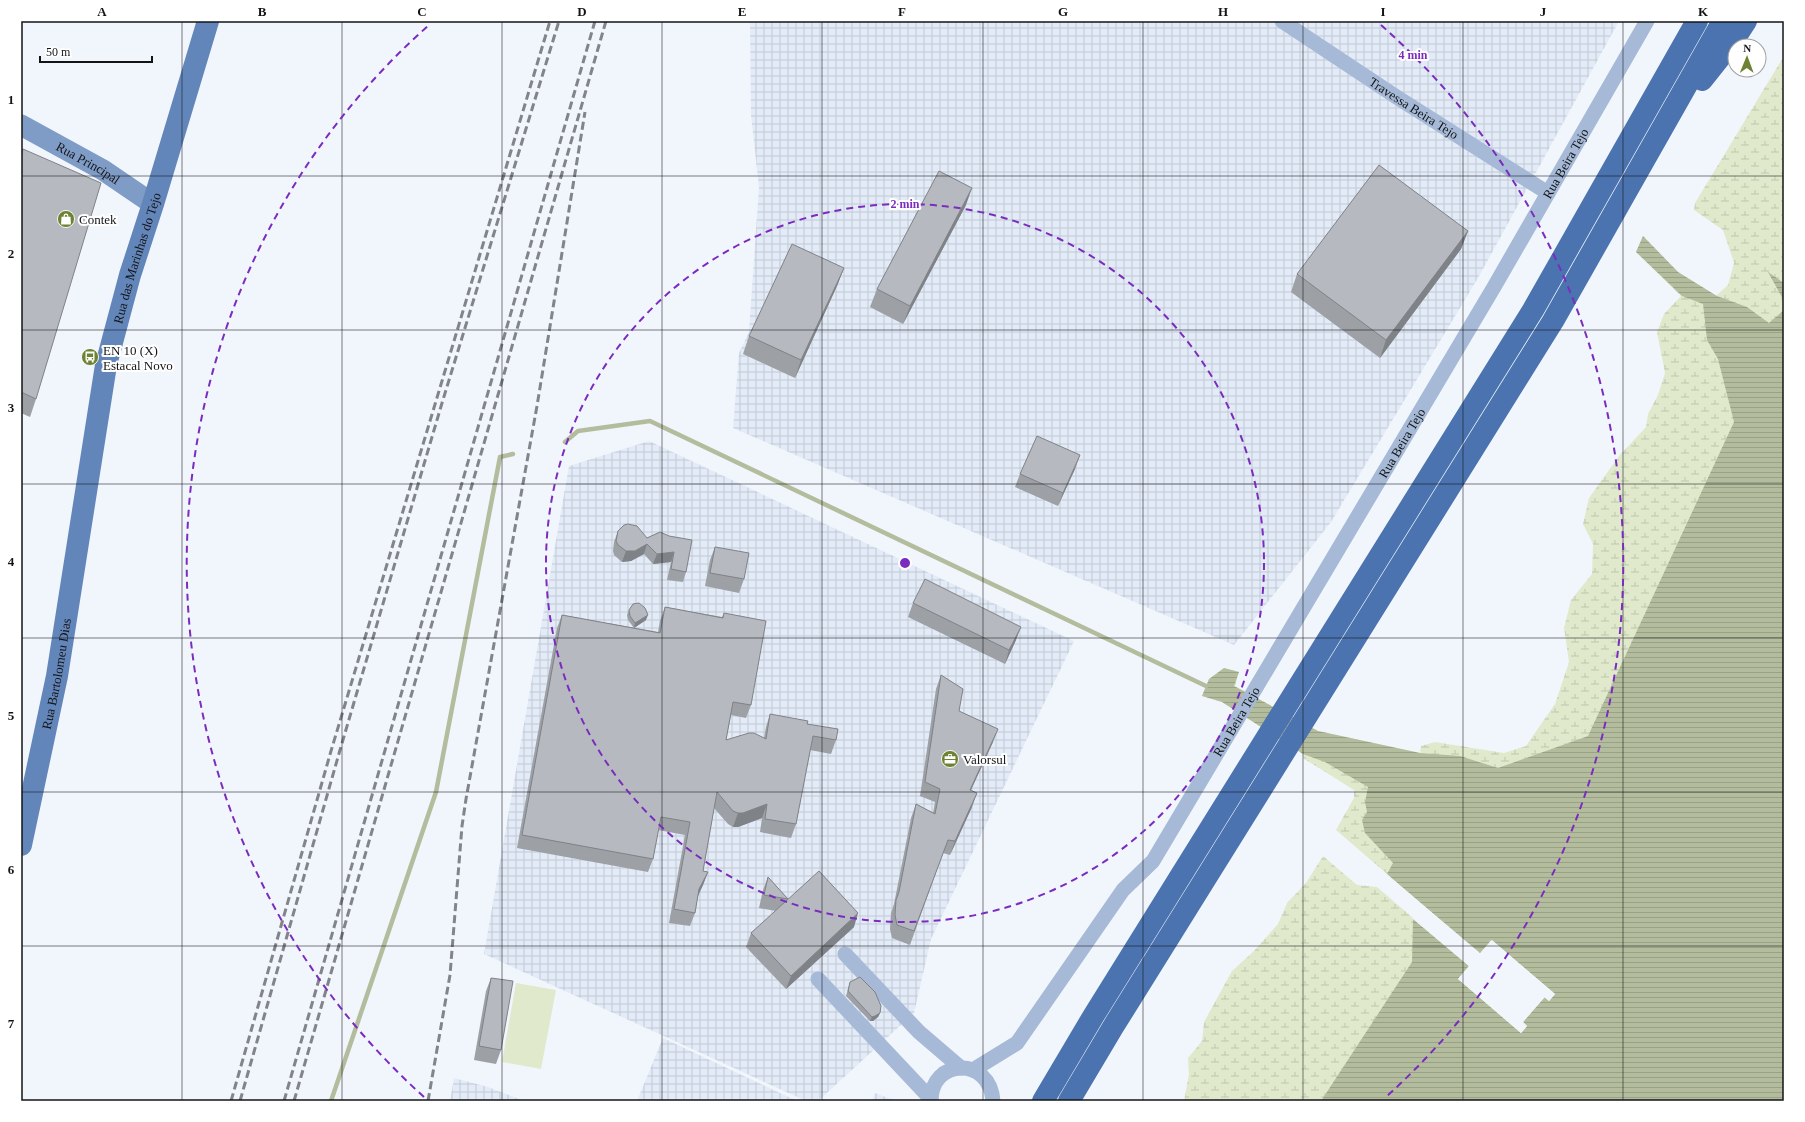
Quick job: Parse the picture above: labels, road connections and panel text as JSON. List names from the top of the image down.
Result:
{
  "streets": {
    "main road": ["Rua das Marinhas do Tejo", "Rua Bartolomeu Dias"],
    "street": ["Travessa Beira Tejo", "Rua Principal", "Rua Beira Tejo"]
  },
  "crossings": [
    ["Travessa Beira Tejo", "Rua Beira Tejo"],
    ["Rua Principal", "Rua das Marinhas do Tejo"],
    ["Rua das Marinhas do Tejo", "Rua Bartolomeu Dias"]
  ],
  "places": {
    "shop": ["Contek"],
    "bus stop": ["EN 10 (X) Estacal Novo"],
    "office": ["Valorsul"]
  },
  "scale_bar": "50 m",
  "north": "top",
  "grid": {
    "columns": [
      "A",
      "B",
      "C",
      "D",
      "E",
      "F",
      "G",
      "H",
      "I",
      "J",
      "K"
    ],
    "rows": [
      "1",
      "2",
      "3",
      "4",
      "5",
      "6",
      "7"
    ]
  },
  "rings": ["4 min", "2 min"]
}
